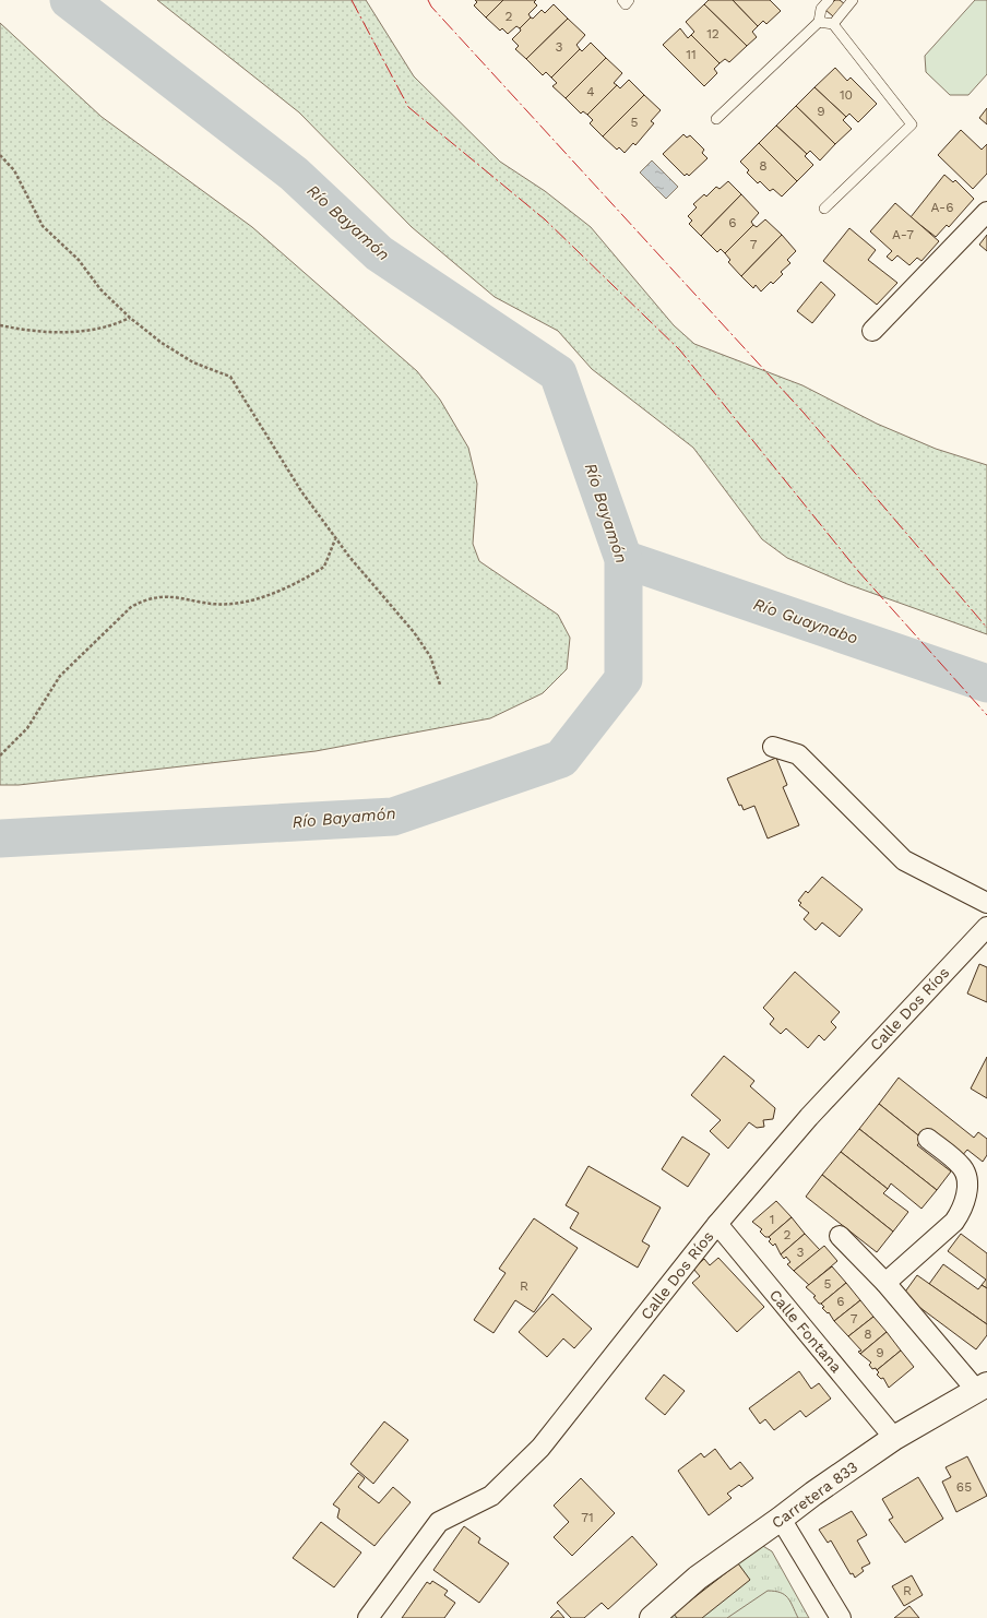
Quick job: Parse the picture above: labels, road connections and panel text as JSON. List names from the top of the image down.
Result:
{
  "streets": {
    "street": ["Calle Dos Ríos", "Calle Fontana", "Carretera 833"]
  },
  "crossings": [
    ["Calle Dos Ríos", "Calle Fontana"],
    ["Calle Fontana", "Carretera 833"]
  ],
  "water": ["Río Bayamón", "Río Guaynabo"],
  "house_numbers": [
    "2",
    "12",
    "3",
    "11",
    "4",
    "10",
    "9",
    "5",
    "8",
    "A-6",
    "6",
    "A-7",
    "7",
    "1",
    "2",
    "3",
    "5",
    "R",
    "6",
    "7",
    "8",
    "9",
    "65",
    "71",
    "R"
  ]
}
